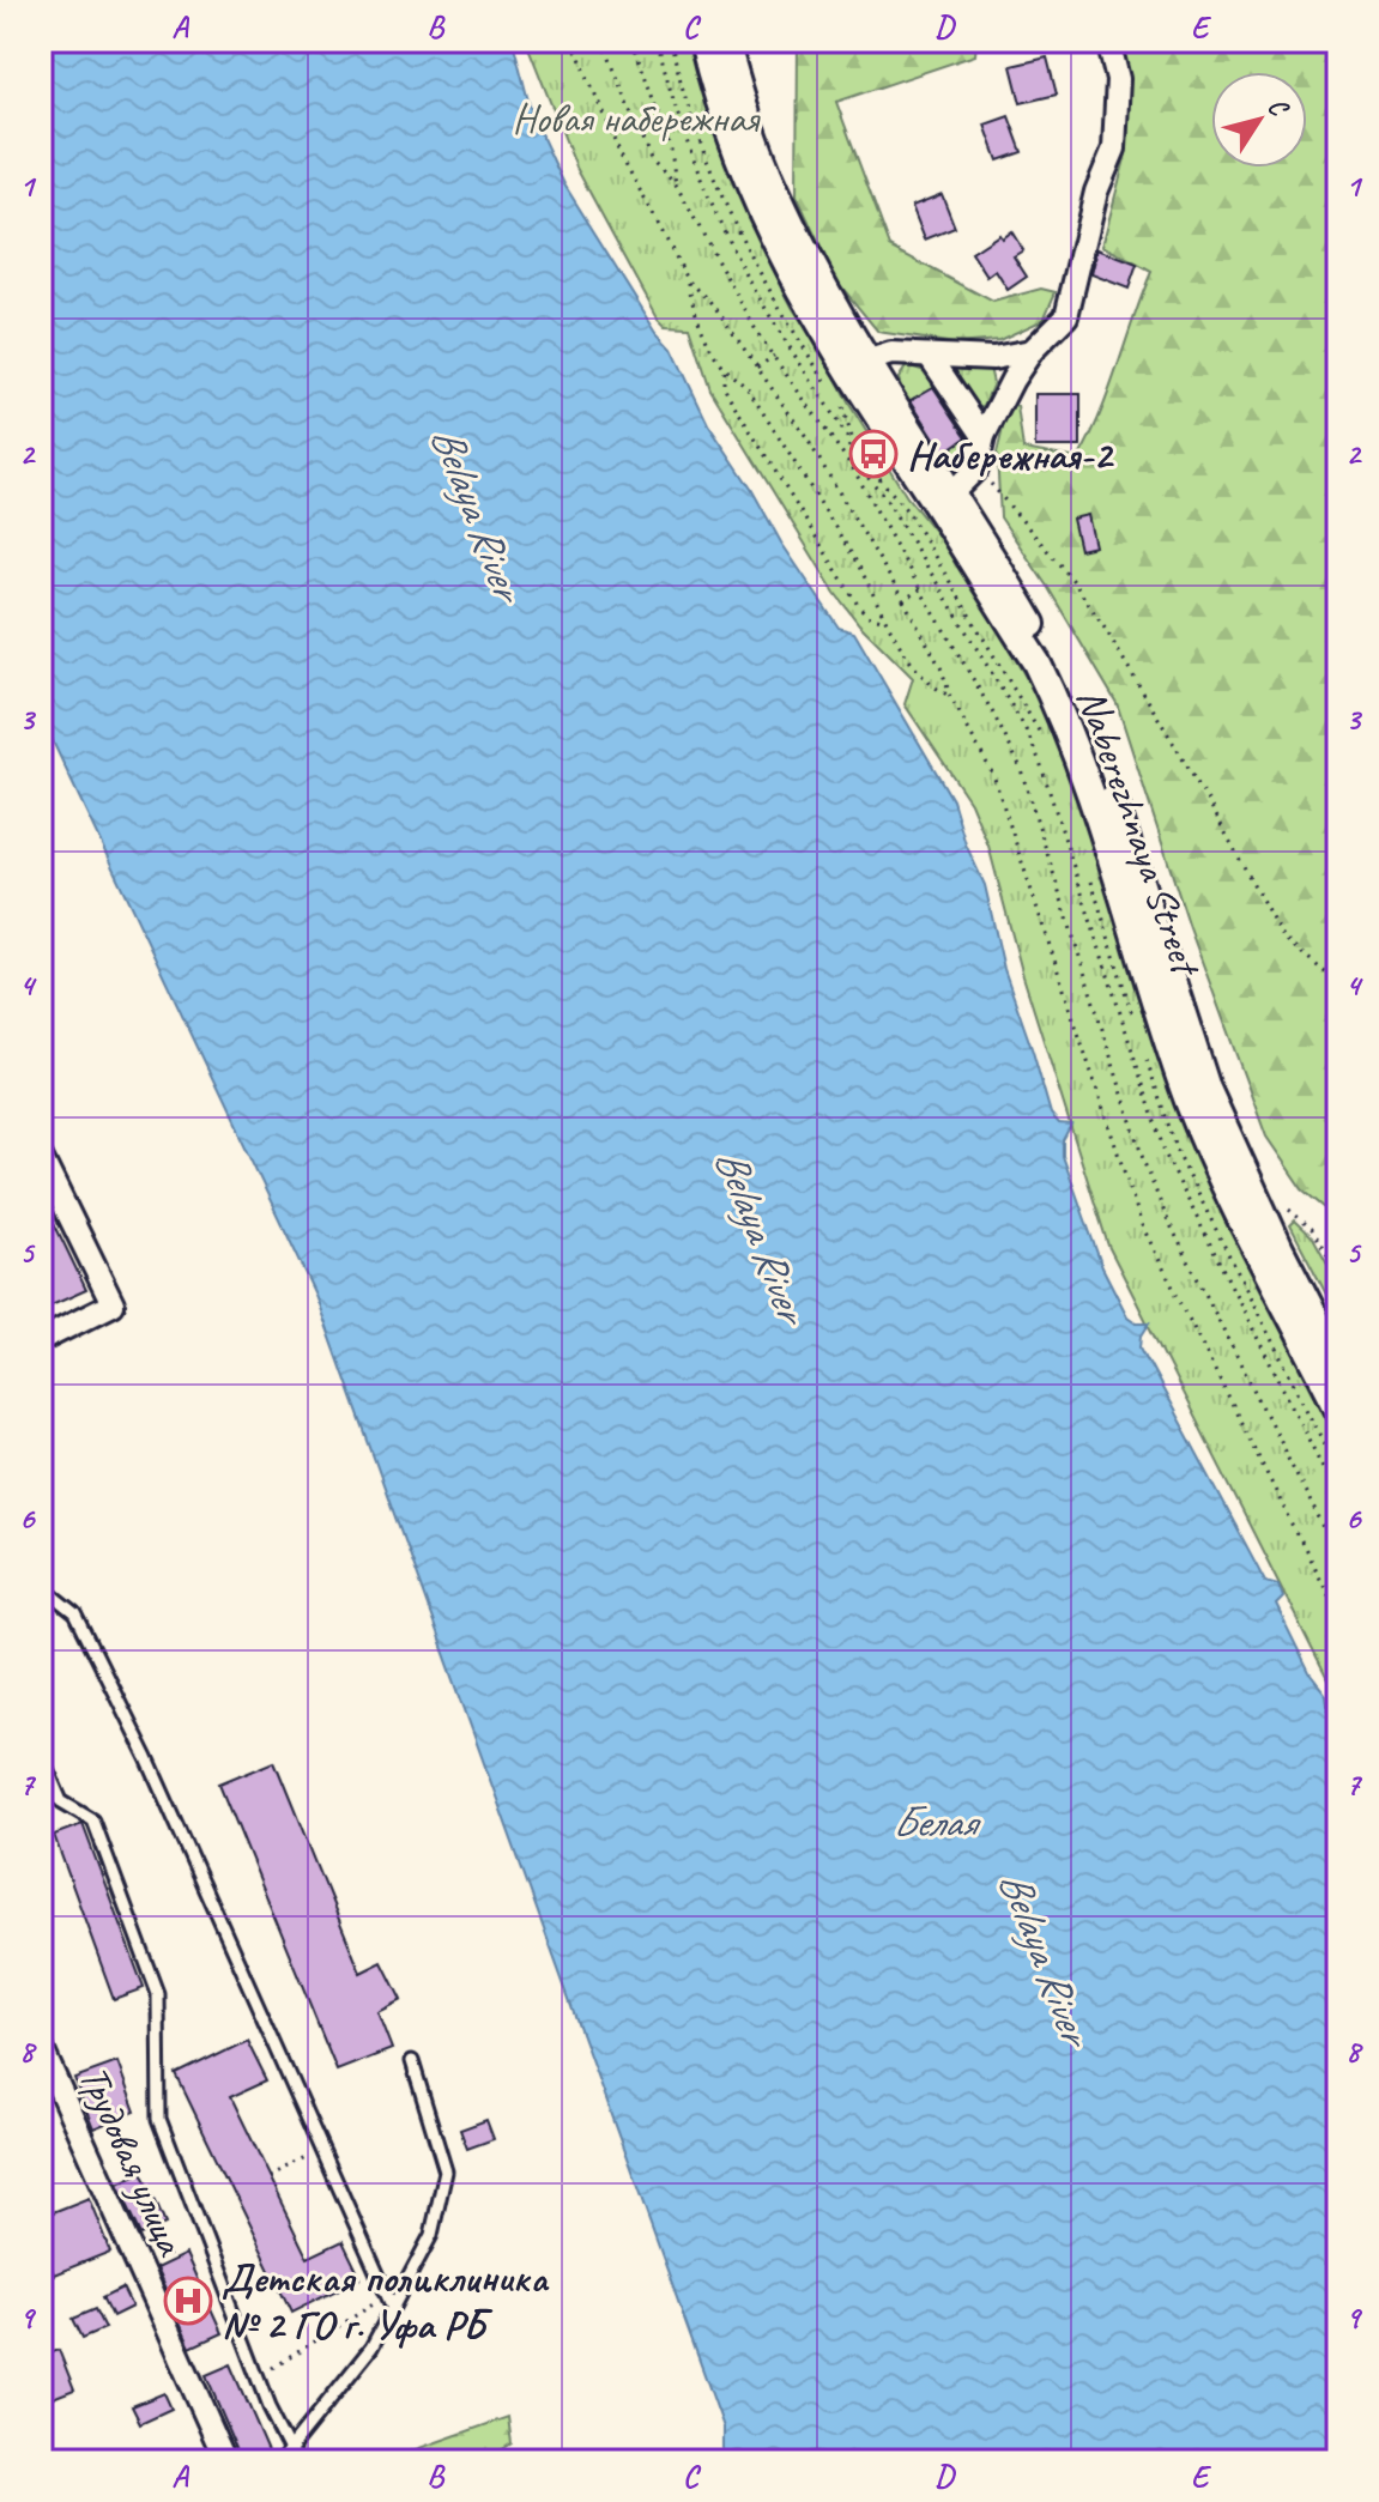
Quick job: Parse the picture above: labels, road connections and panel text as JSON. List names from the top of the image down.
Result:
{
  "streets": {
    "street": ["Naberezhnaya Street", "Трудовая улица"]
  },
  "water": ["Belaya River", "Белая"],
  "parks": ["Новая набережная"],
  "places": {
    "bus stop": ["Набережная-2"],
    "hospital": ["Детская поликлиника № 2 ГО г. Уфа РБ"]
  },
  "north": "top right",
  "grid": {
    "columns": [
      "A",
      "B",
      "C",
      "D",
      "E"
    ],
    "rows": [
      "1",
      "2",
      "3",
      "4",
      "5",
      "6",
      "7",
      "8",
      "9"
    ]
  }
}
